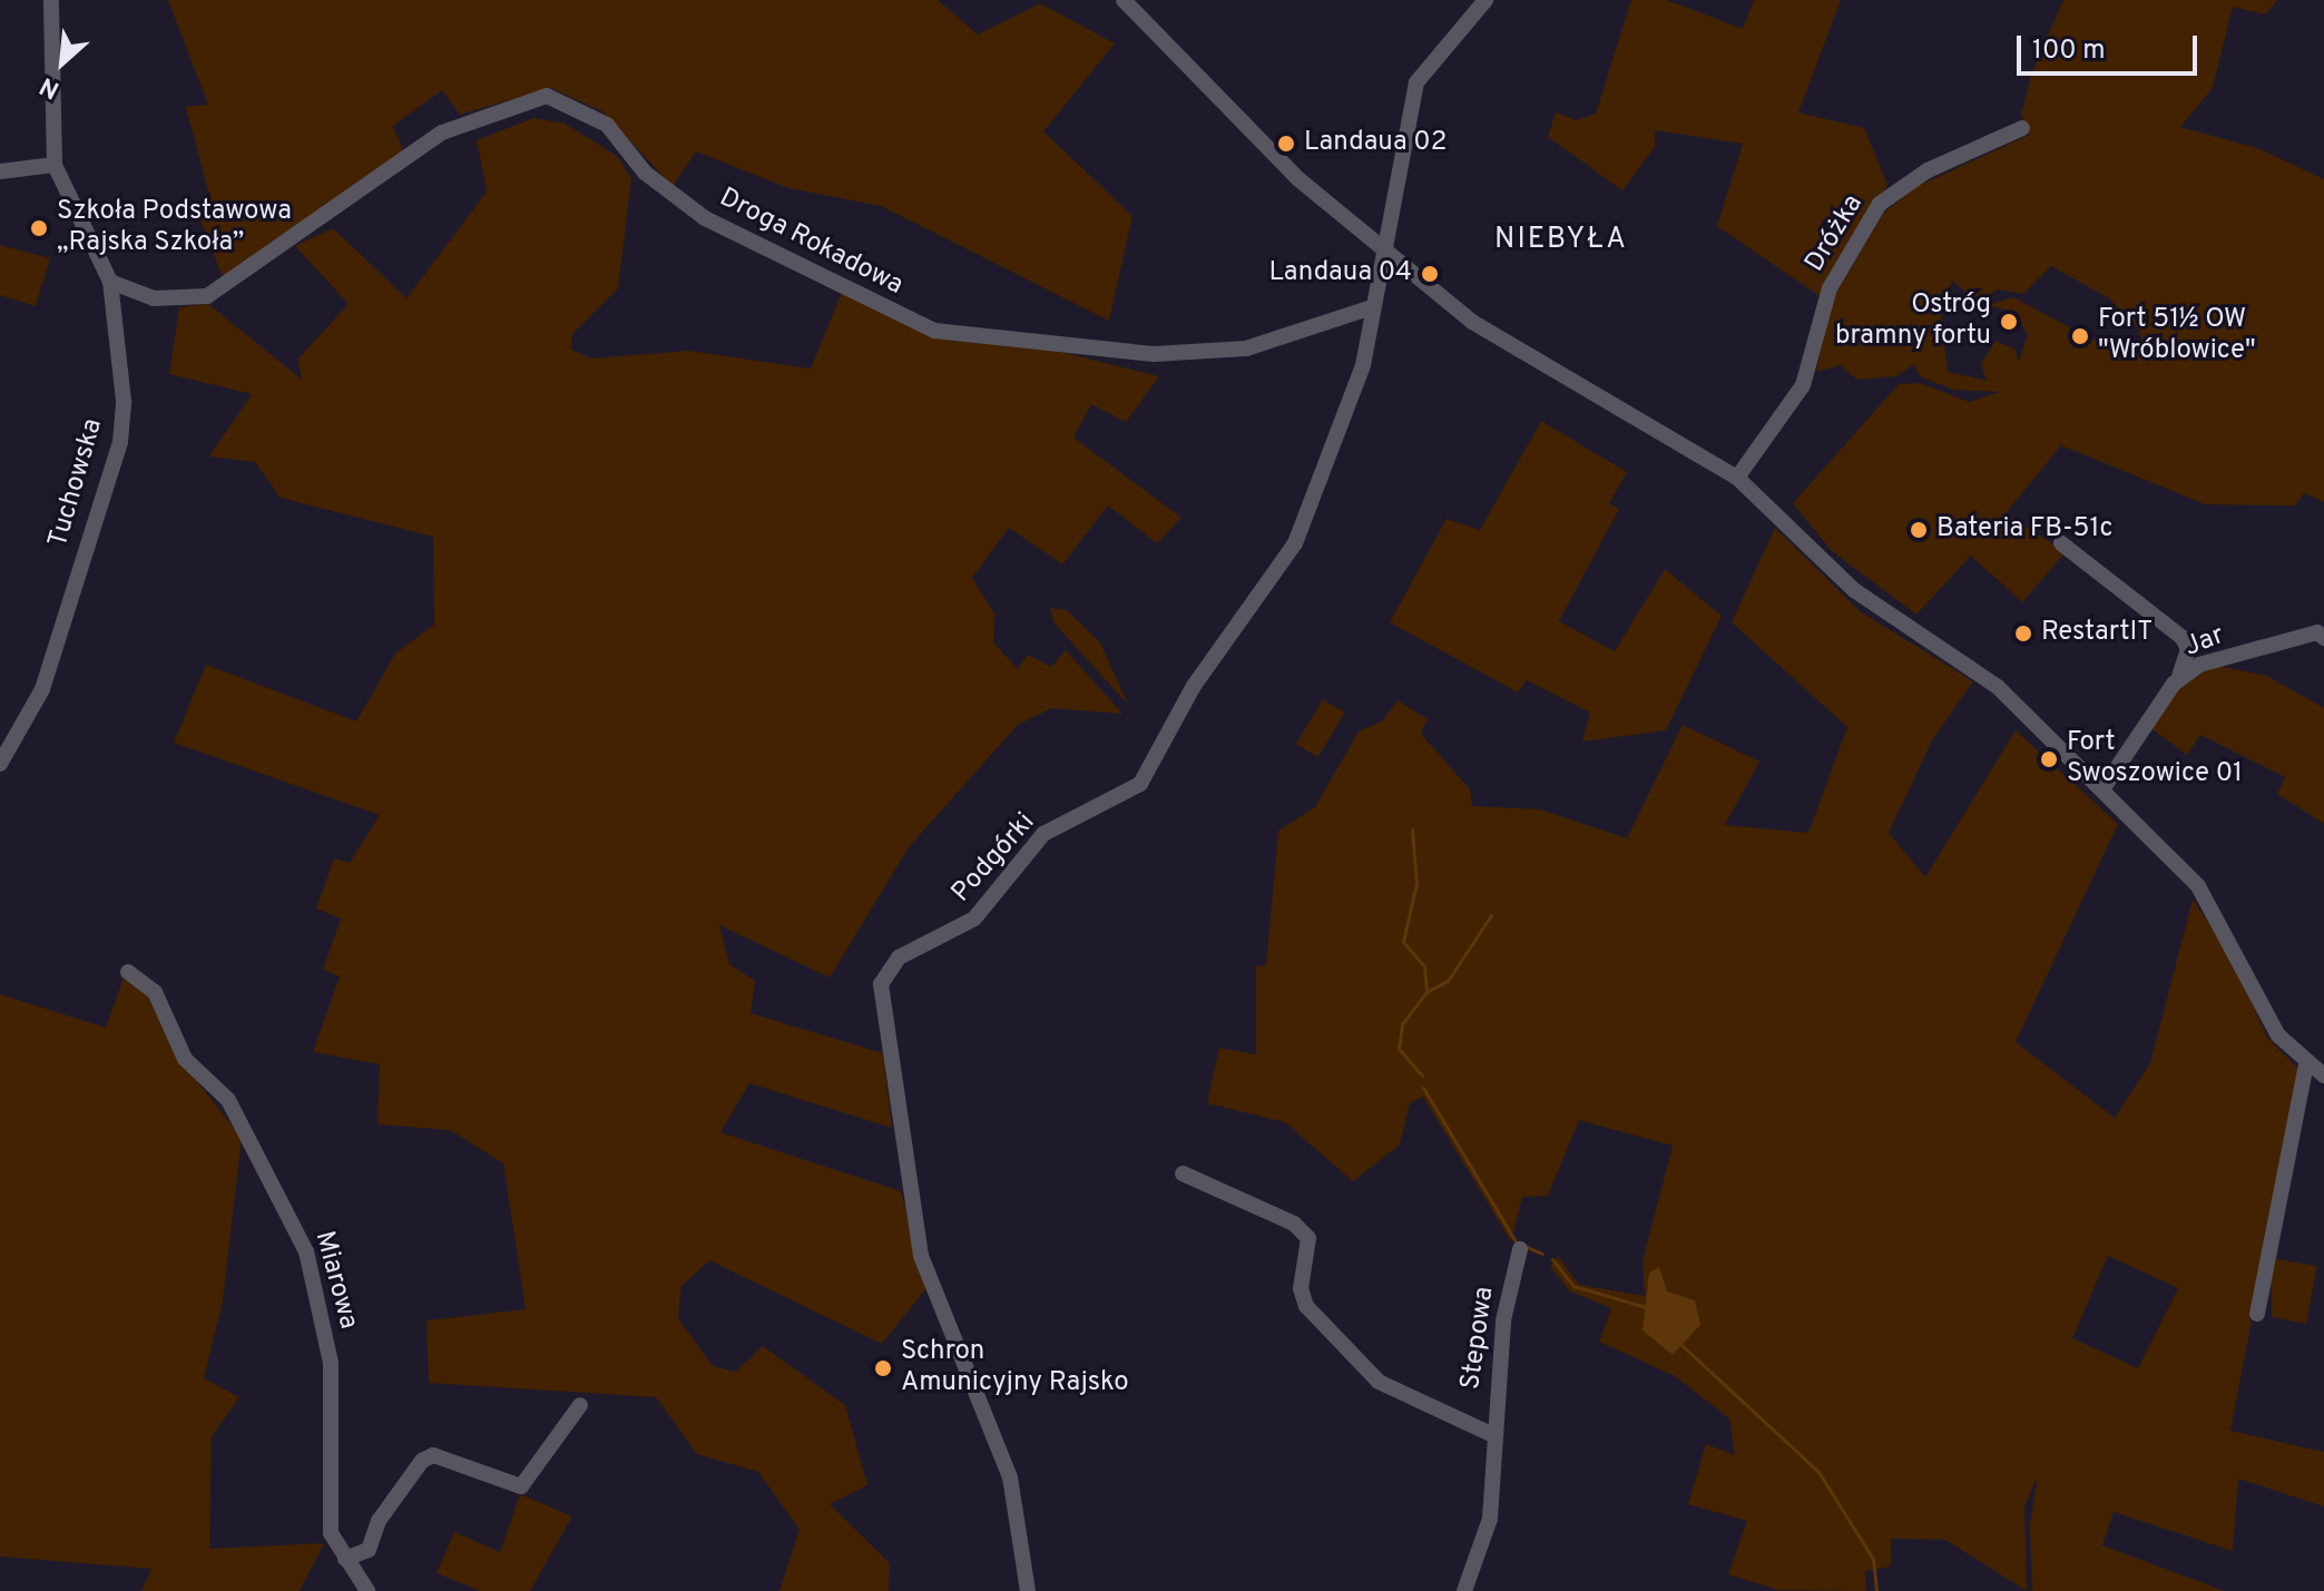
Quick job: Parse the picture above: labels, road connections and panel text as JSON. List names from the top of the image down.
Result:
{
  "streets": {
    "street": [
      "Dróżka",
      "Droga Rokadowa",
      "Tuchowska",
      "Jar",
      "Podgórki",
      "Miarowa",
      "Stepowa"
    ]
  },
  "crossings": [
    ["Droga Rokadowa", "Tuchowska"],
    ["Droga Rokadowa", "Podgórki"]
  ],
  "districts": ["NIEBYŁA"],
  "places": [
    "Landaua 02",
    "Szkoła Podstawowa „Rajska Szkoła”",
    "Landaua 04",
    "Ostróg bramny fortu",
    "Fort 51½ OW \"Wróblowice\"",
    "Bateria FB-51c",
    "RestartIT",
    "Fort Swoszowice 01",
    "Schron Amunicyjny Rajsko"
  ],
  "scale_bar": "100 m",
  "north": "bottom left"
}
